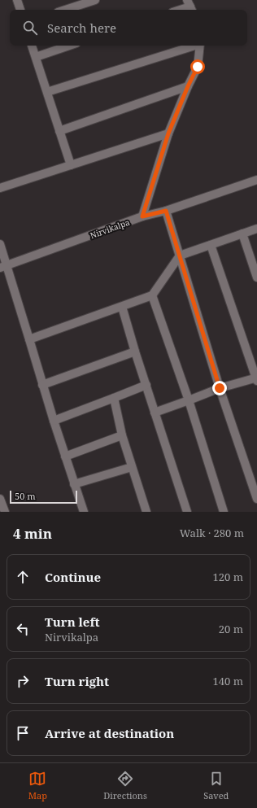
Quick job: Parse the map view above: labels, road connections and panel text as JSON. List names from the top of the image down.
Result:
{
  "streets": {
    "street": ["Nirvikalpa"]
  },
  "scale_bar": "50 m",
  "page": {
    "search": "Search here",
    "scale": "50 m",
    "heading": ["4 min", "Walk · 280 m"],
    "list": [
      ["Continue", "120 m"],
      ["Turn left", "Nirvikalpa", "20 m"],
      ["Turn right", "140 m"],
      "Arrive at destination"
    ],
    "nav": ["Map", "Directions", "Saved"]
  }
}
